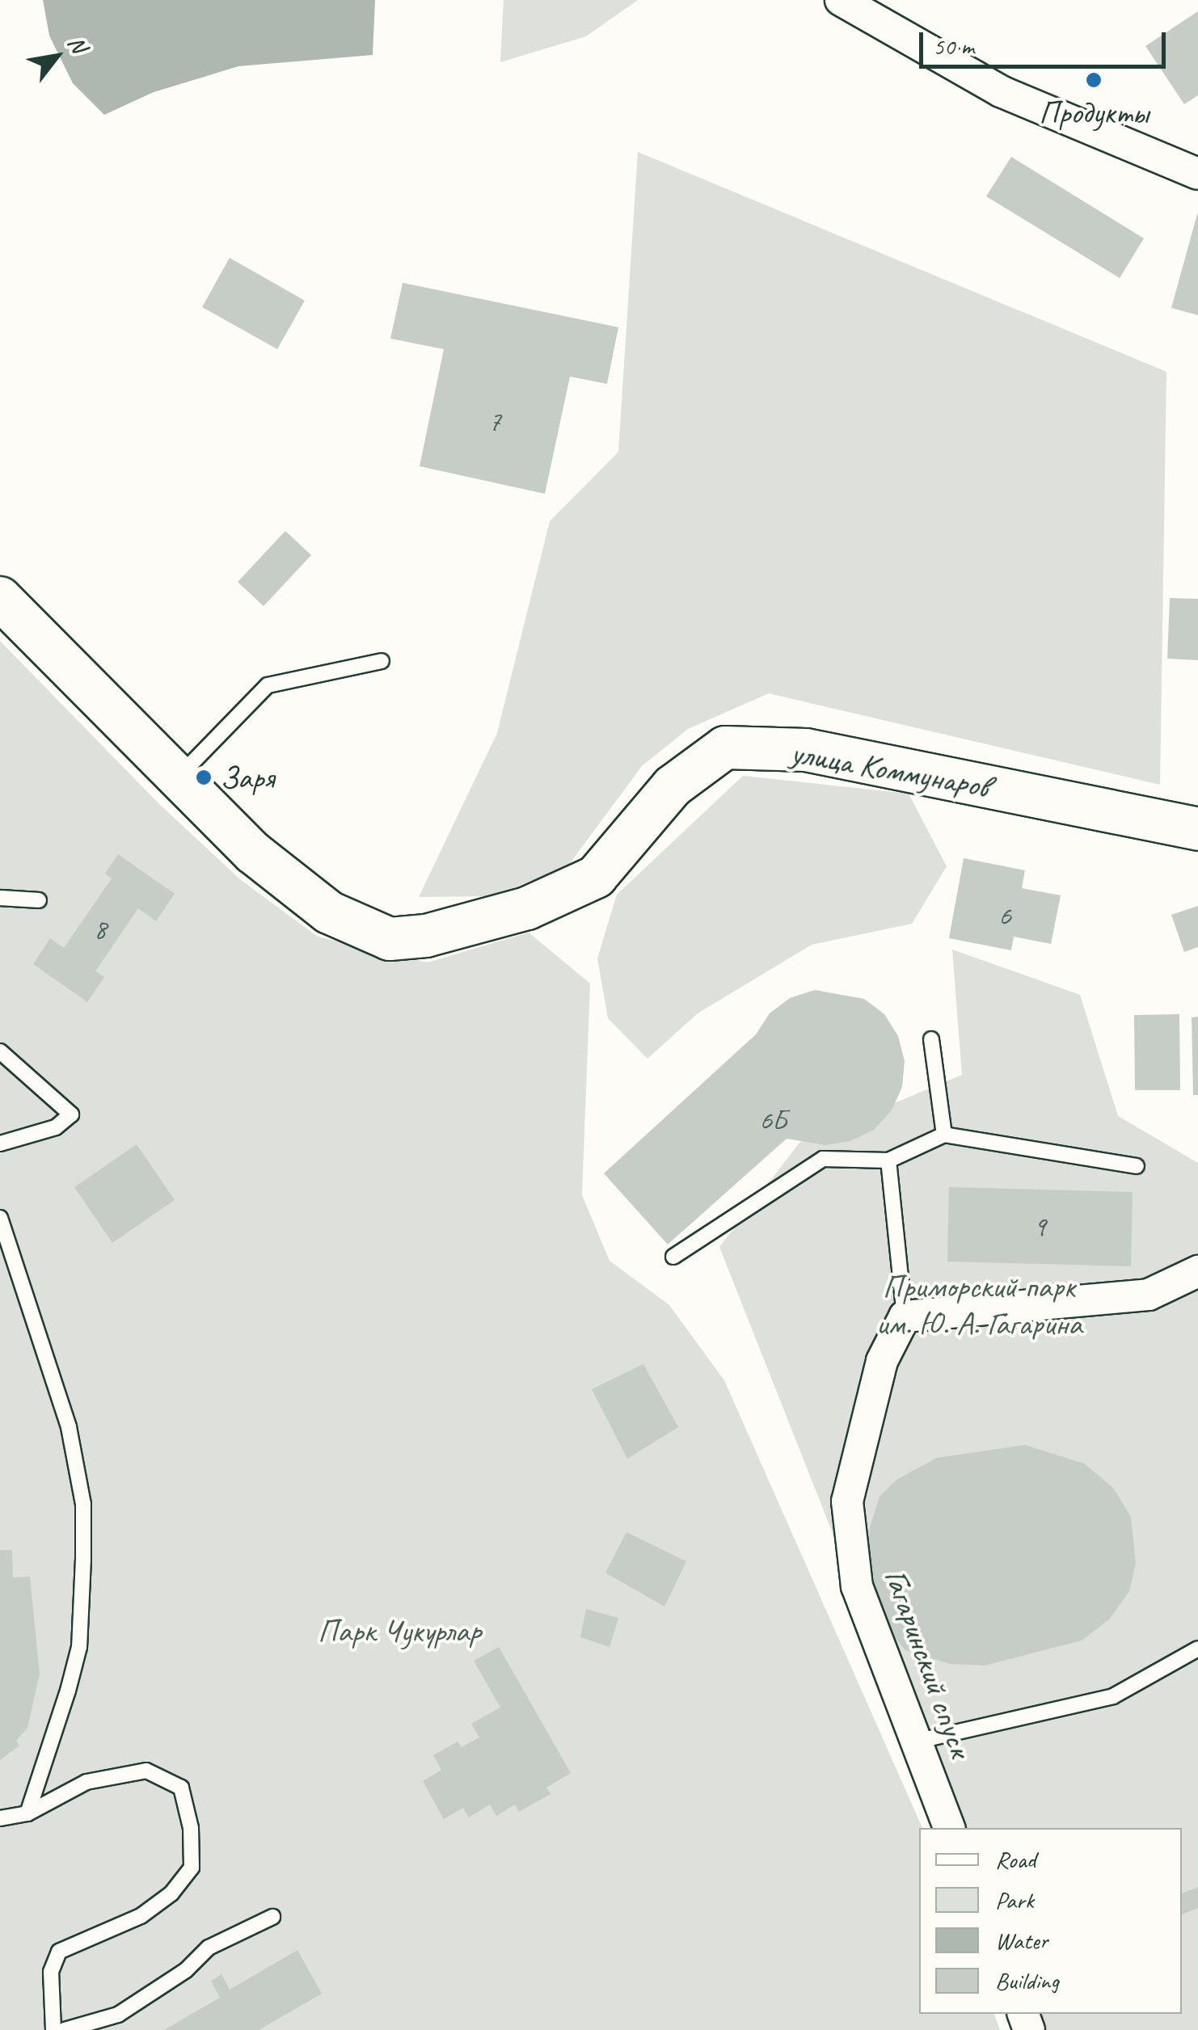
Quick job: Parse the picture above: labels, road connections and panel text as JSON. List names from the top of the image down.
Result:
{
  "streets": {
    "main road": ["улица Коммунаров"],
    "street": ["Гагаринский спуск"]
  },
  "parks": ["Приморский парк им. Ю. А. Гагарина", "Парк Чукурлар"],
  "places": ["Продукты", "Заря"],
  "house_numbers": [
    "7",
    "6",
    "8",
    "6Б",
    "9"
  ],
  "legend": [
    "Road",
    "Park",
    "Water",
    "Building"
  ],
  "scale_bar": "50 m",
  "north": "top right"
}
